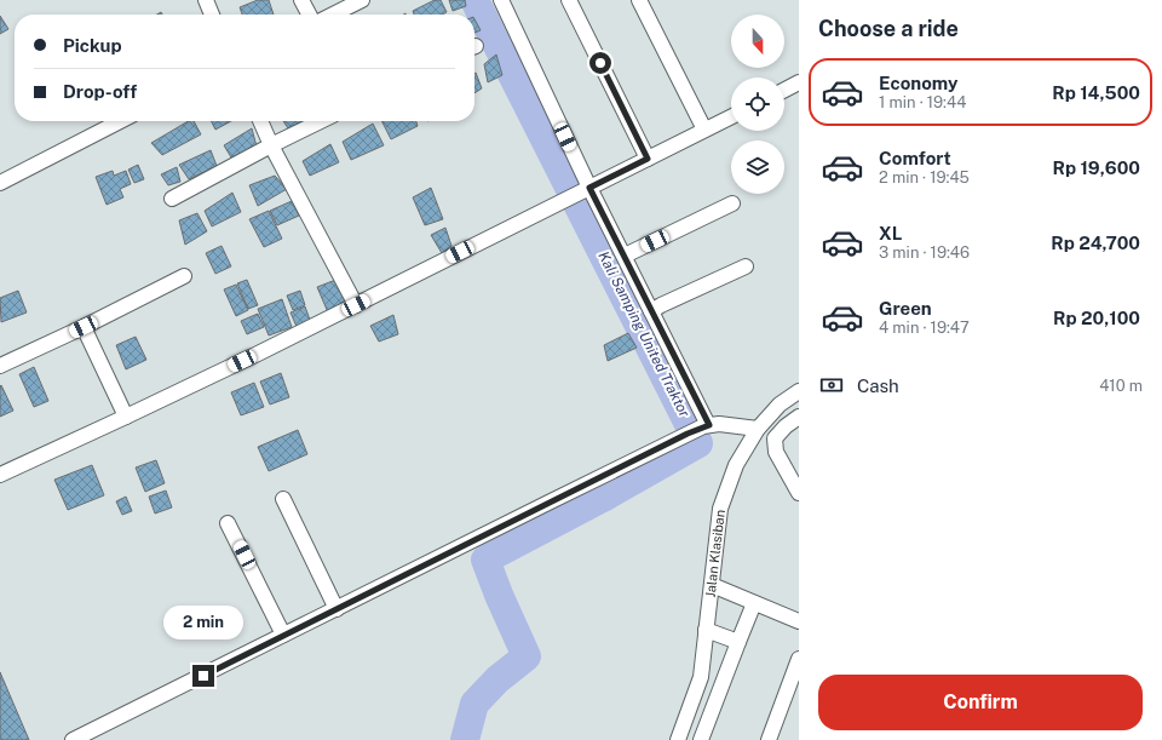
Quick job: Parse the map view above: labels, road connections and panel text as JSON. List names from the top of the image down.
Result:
{
  "streets": {
    "street": ["Jalan Klasiban"]
  },
  "water": ["Kali Samping United Traktor"],
  "north": "bottom",
  "page": {
    "heading": "Choose a ride",
    "banner": ["Pickup", "Drop-off"],
    "list": [
      {
        "name": "Economy",
        "note": "1 min · 19:44",
        "value": "Rp 14,500"
      },
      {
        "name": "Comfort",
        "note": "2 min · 19:45",
        "value": "Rp 19,600"
      },
      {
        "name": "XL",
        "note": "3 min · 19:46",
        "value": "Rp 24,700"
      },
      {
        "name": "Green",
        "note": "4 min · 19:47",
        "value": "Rp 20,100"
      }
    ],
    "pay": ["Cash", "410 m"],
    "bubble": "2 min",
    "buttons": "Confirm"
  }
}
